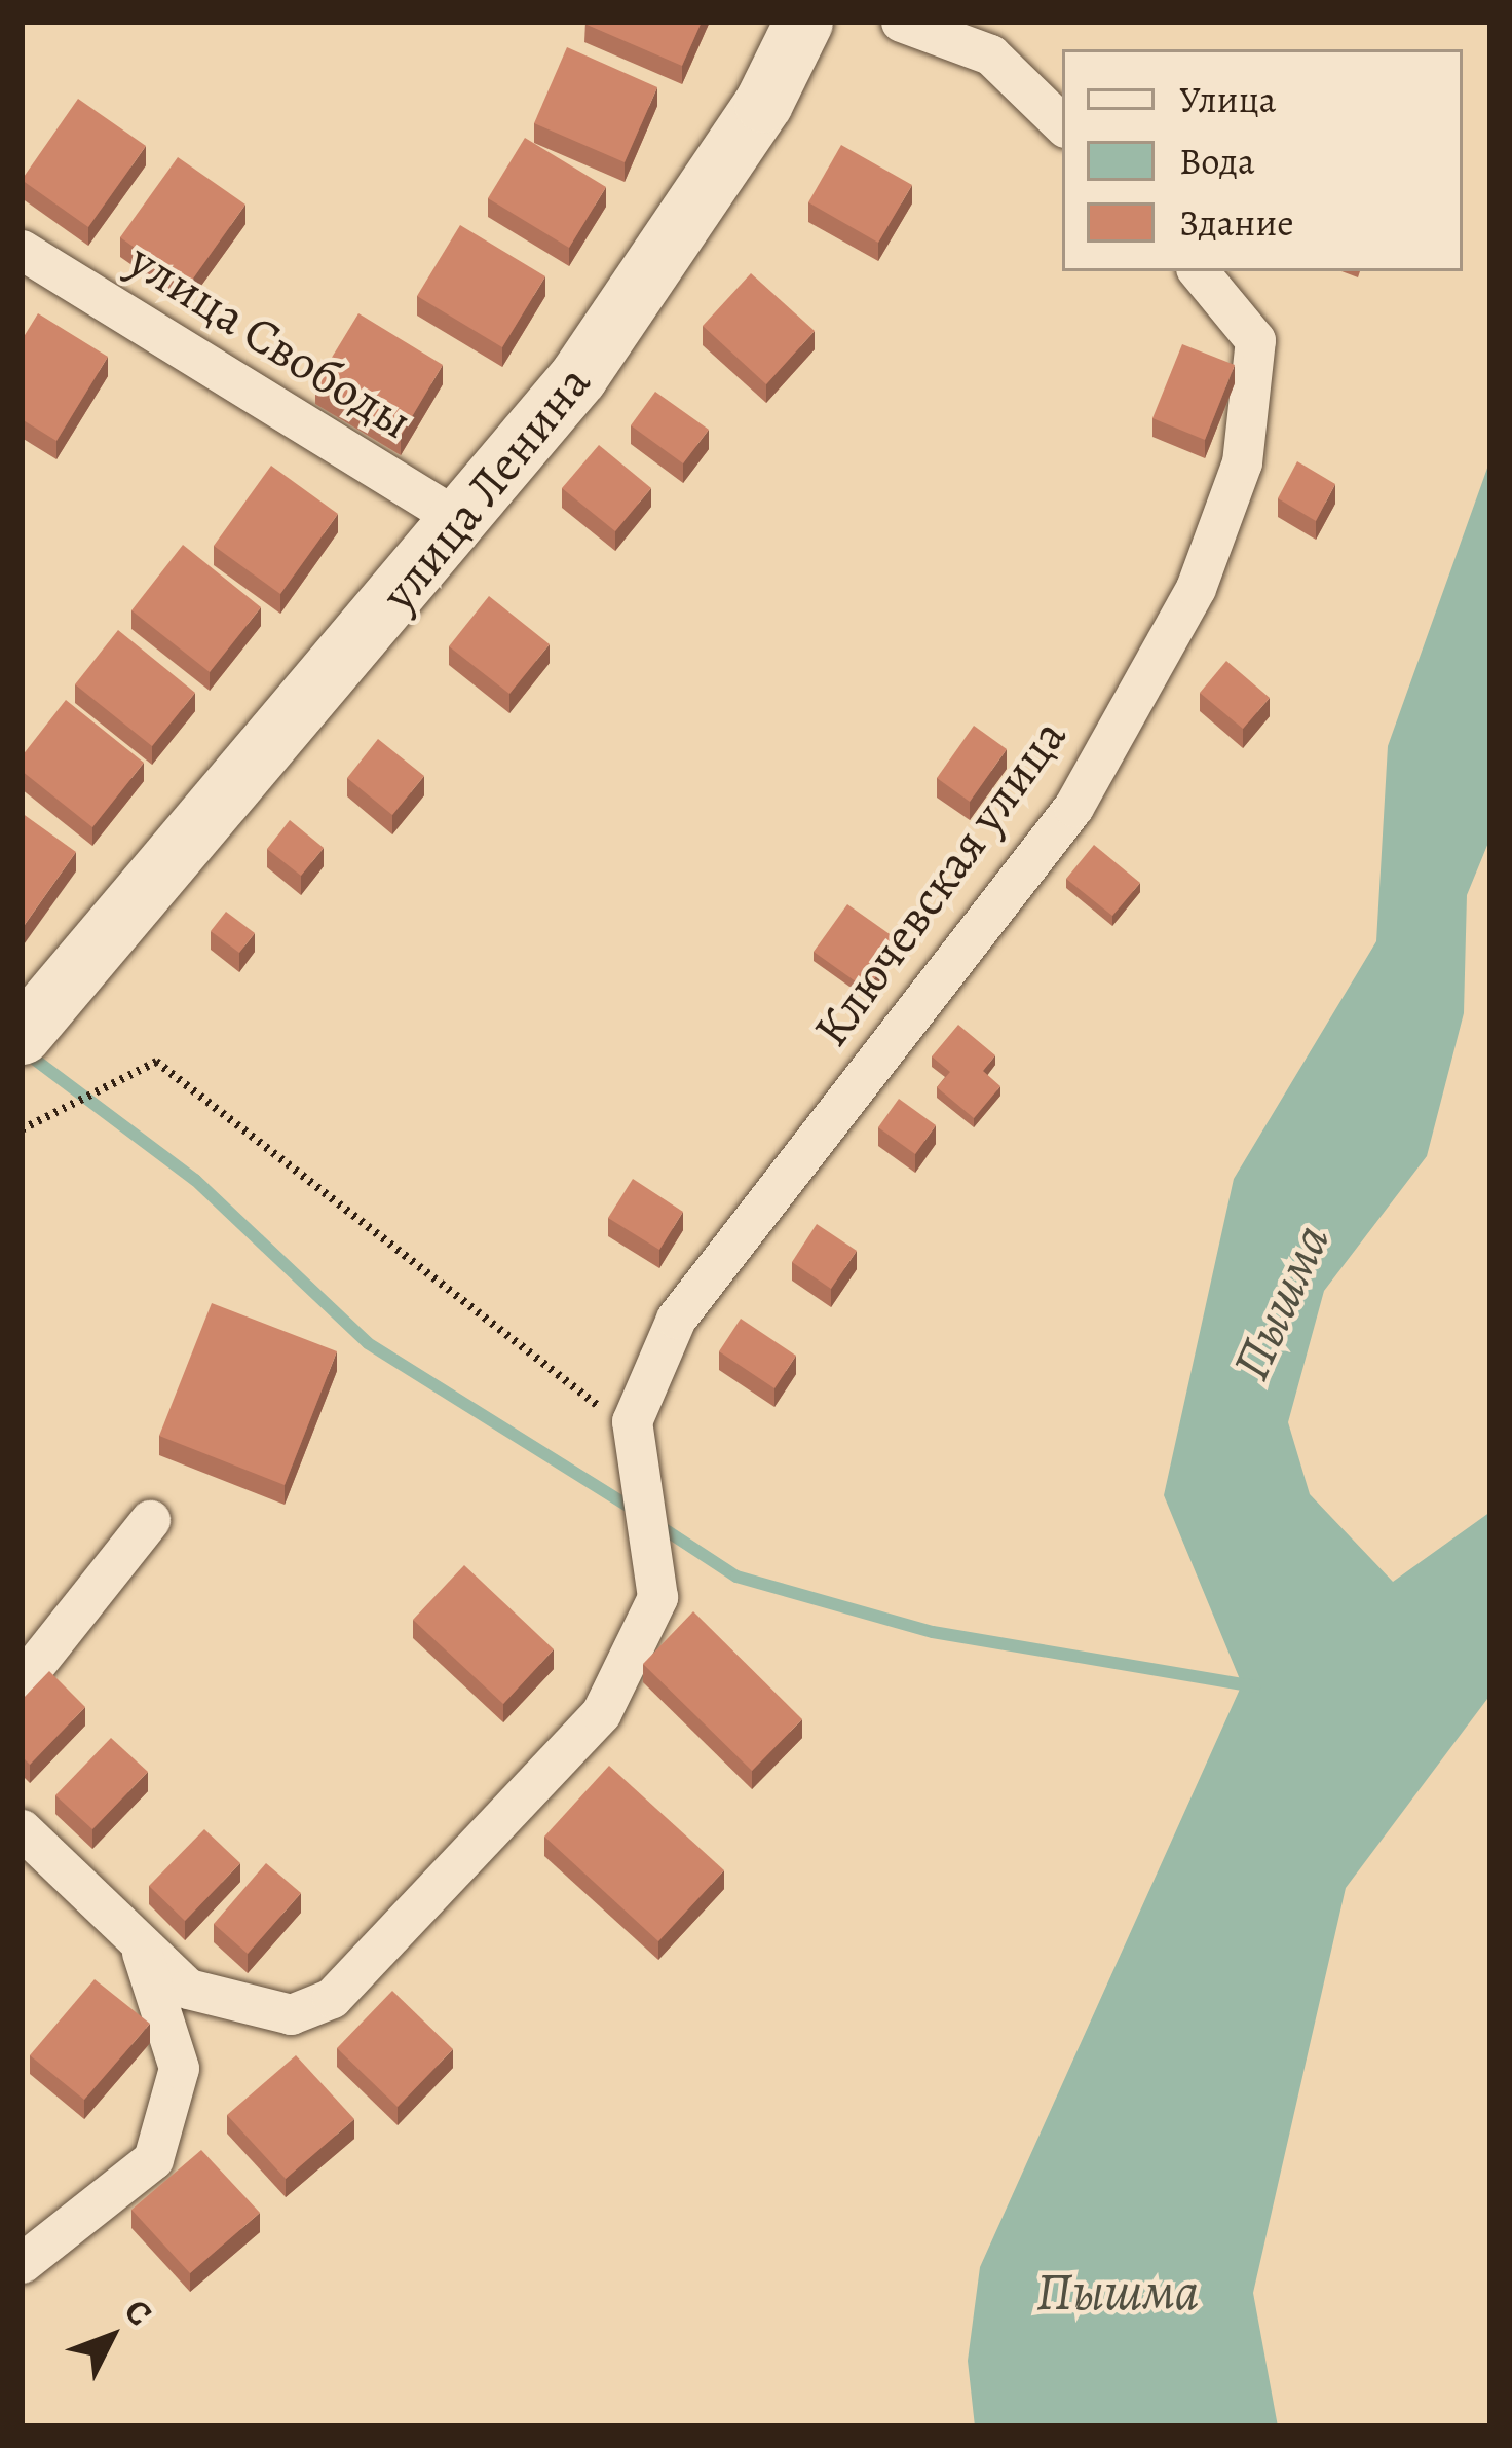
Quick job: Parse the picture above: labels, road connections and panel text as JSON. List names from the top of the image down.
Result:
{
  "streets": {
    "main road": ["улица Ленина"],
    "street": ["улица Свободы", "Ключевская улица"]
  },
  "crossings": [
    ["улица Свободы", "улица Ленина"]
  ],
  "water": ["Пышма"],
  "legend": ["Улица", "Вода", "Здание"],
  "north": "top right"
}
